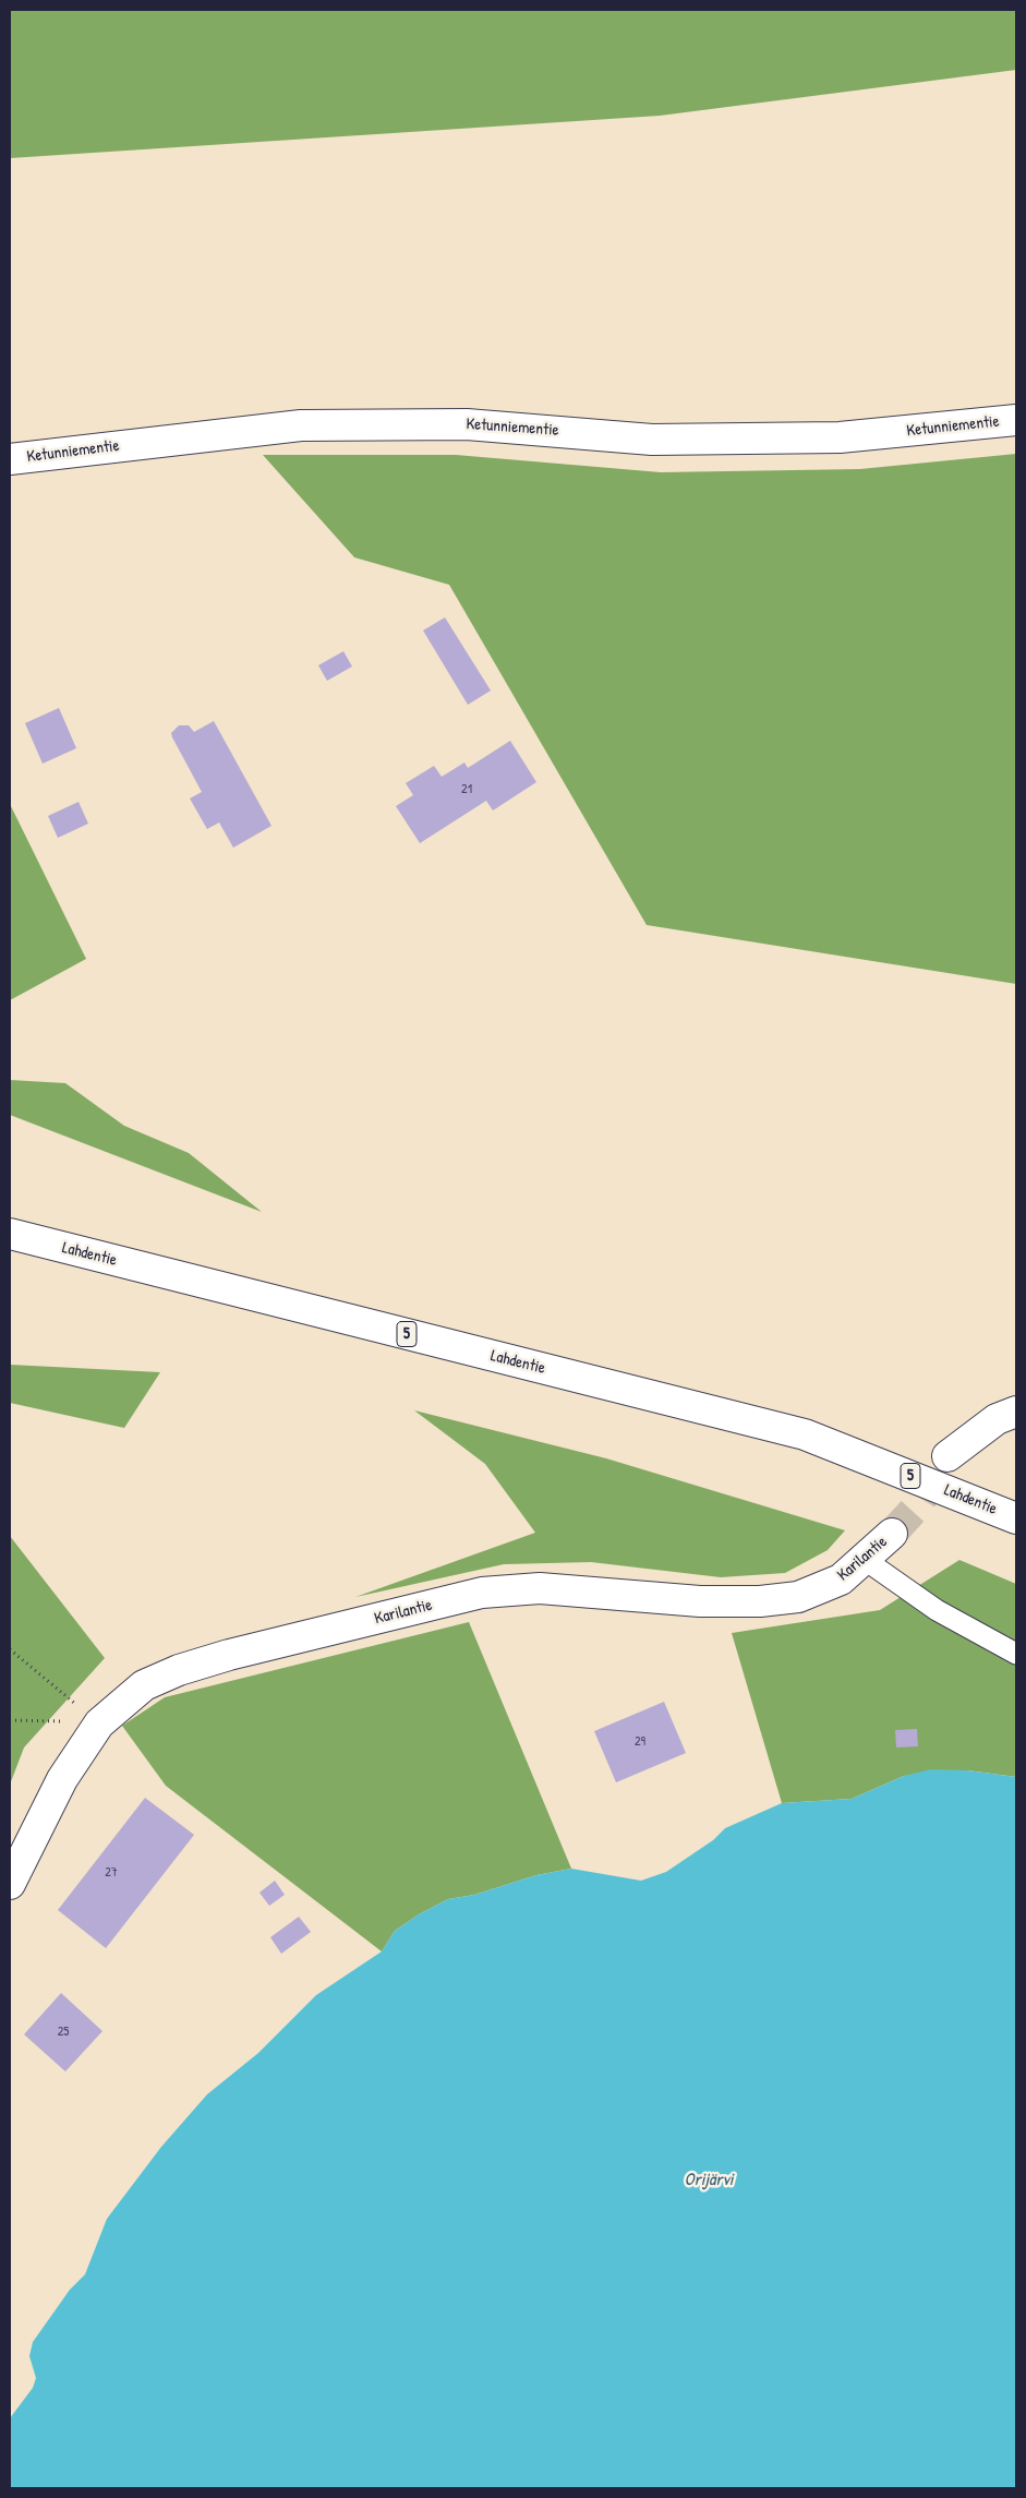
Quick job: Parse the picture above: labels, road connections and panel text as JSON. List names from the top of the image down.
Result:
{
  "streets": {
    "main road": [
      "Ketunniementie",
      "Lahdentie",
      "5",
      "Karilantie"
    ]
  },
  "water": ["Orijärvi"],
  "house_numbers": [
    "21",
    "29",
    "27",
    "25"
  ]
}
